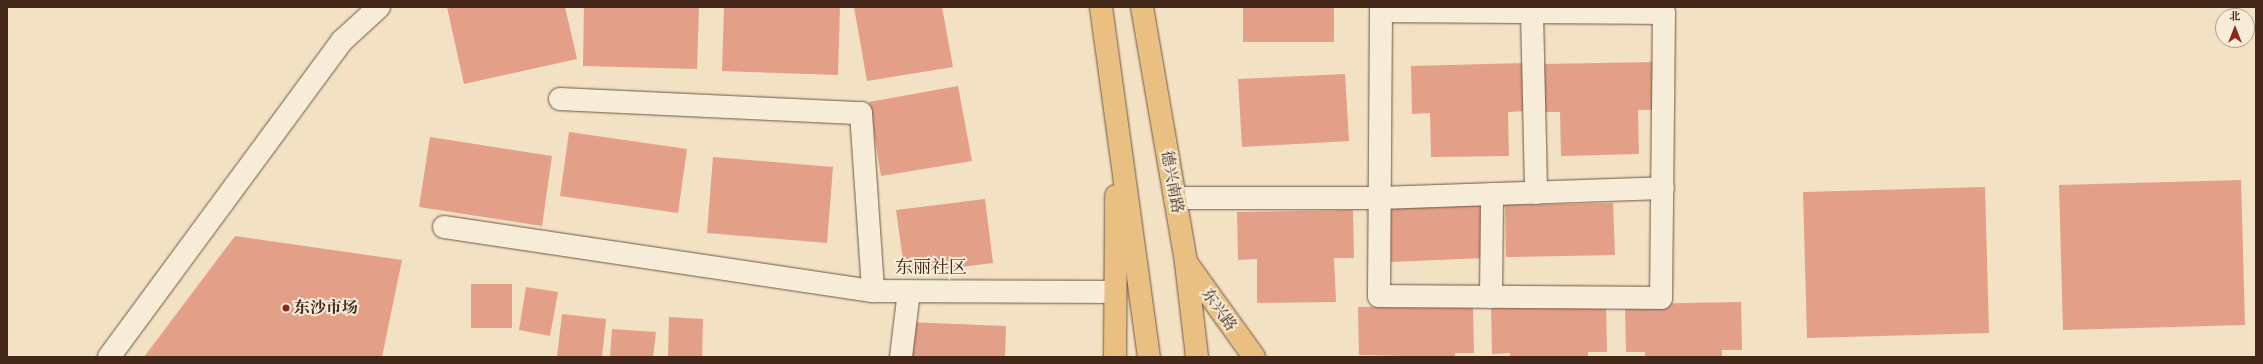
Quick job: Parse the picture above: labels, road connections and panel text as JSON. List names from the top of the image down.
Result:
{
  "streets": {
    "main road": ["德兴南路", "东兴路"]
  },
  "crossings": [
    ["德兴南路", "东兴路"]
  ],
  "districts": ["东丽社区"],
  "places": ["东沙市场"],
  "north": "top"
}
